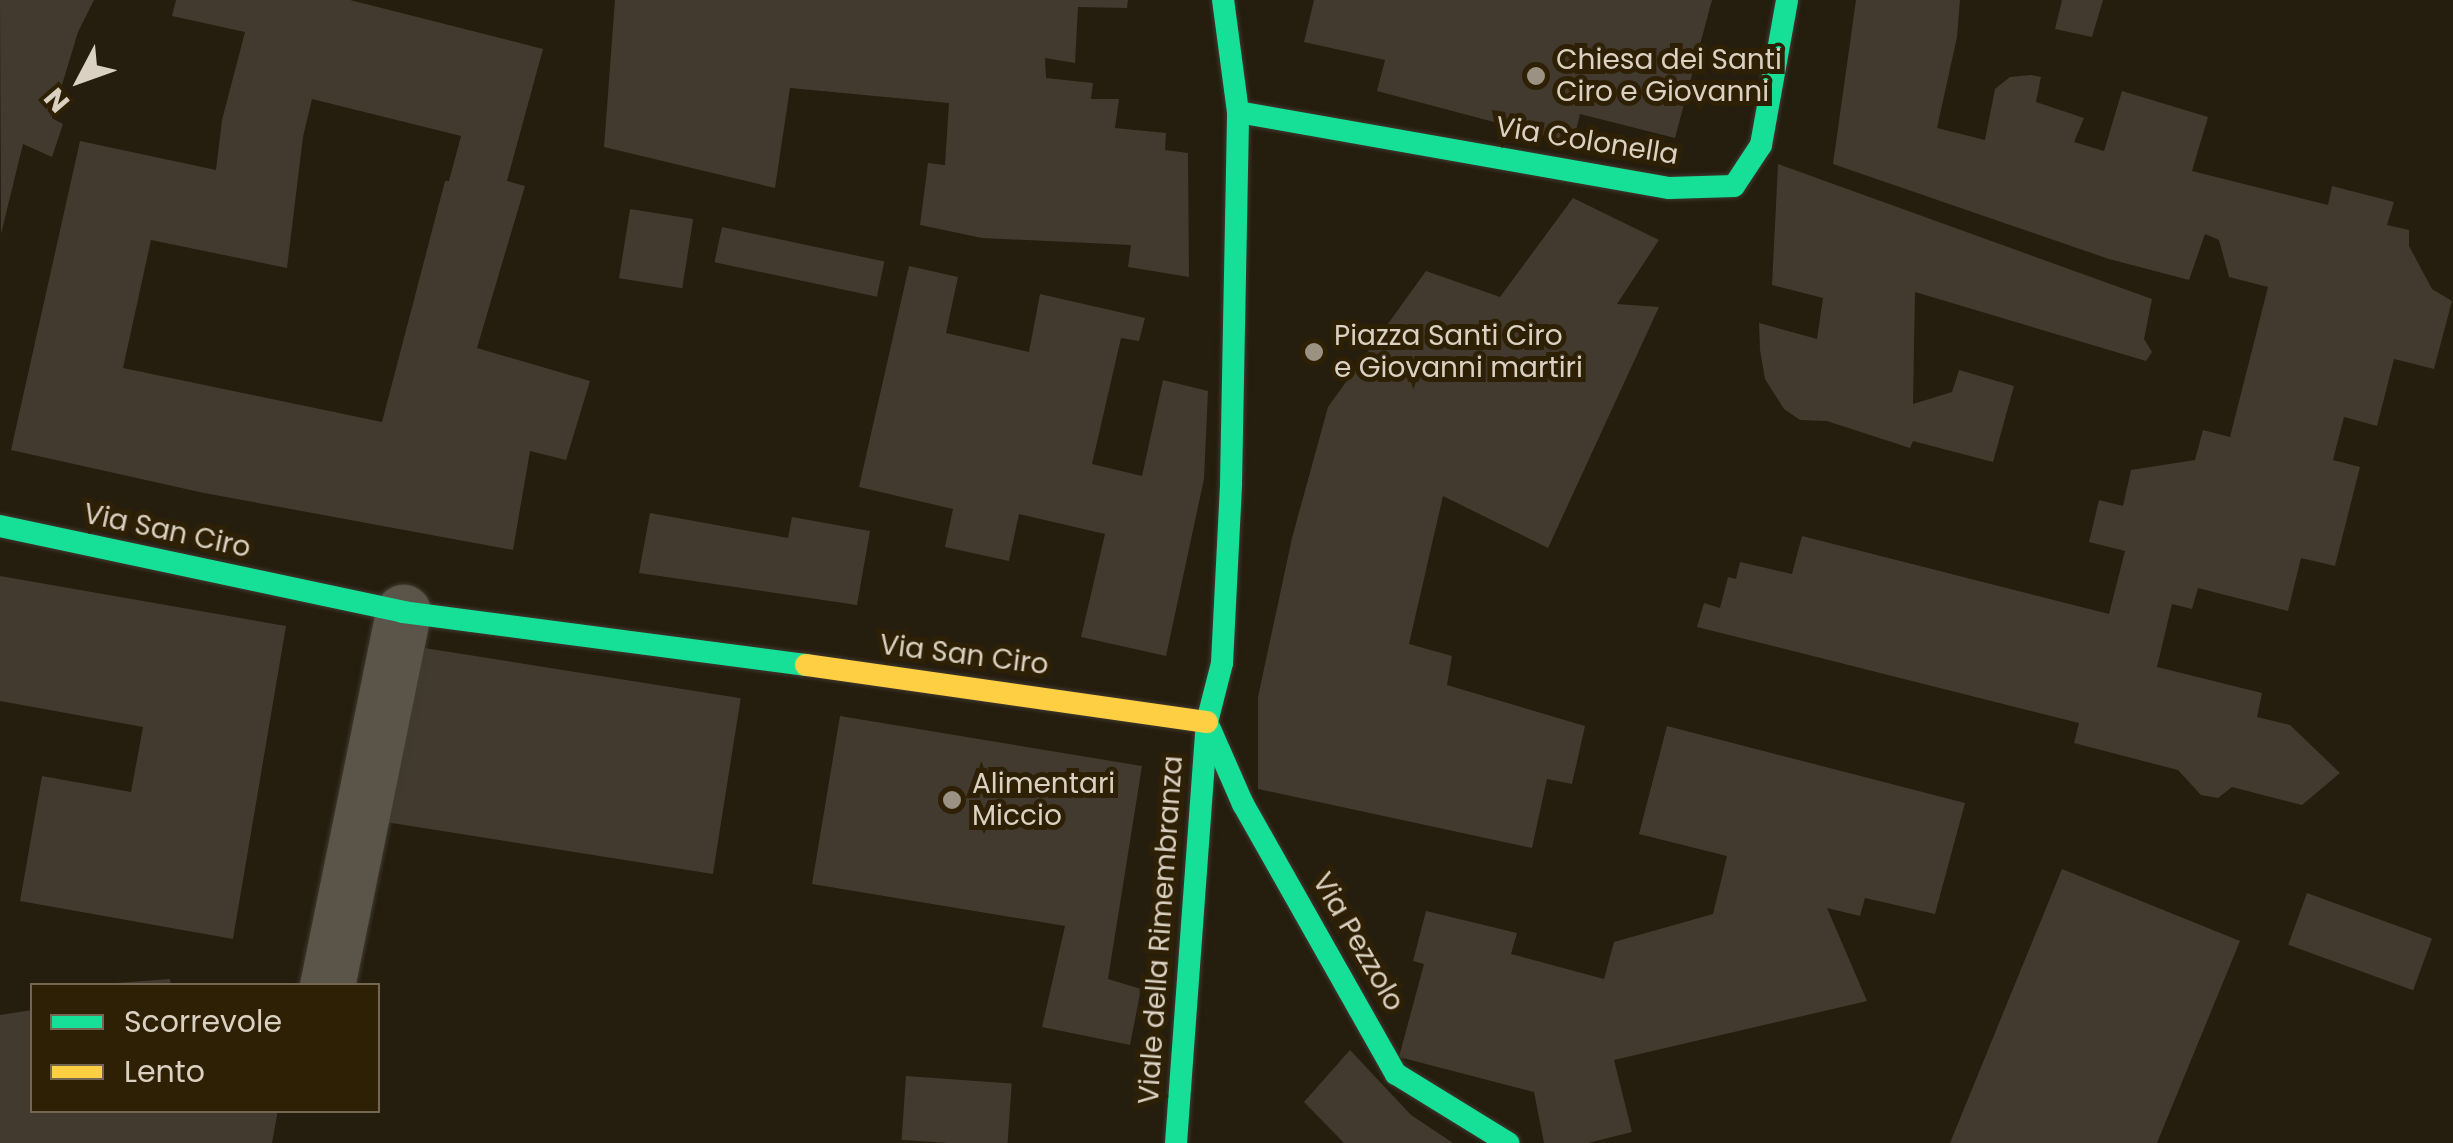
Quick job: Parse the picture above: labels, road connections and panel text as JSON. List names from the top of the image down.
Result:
{
  "streets": {
    "street": [
      "Via Colonella",
      "Via San Ciro",
      "Viale della Rimembranza",
      "Via Pezzolo"
    ]
  },
  "crossings": [
    ["Via San Ciro", "Viale della Rimembranza"],
    ["Via San Ciro", "Via Pezzolo"],
    ["Viale della Rimembranza", "Via Pezzolo"]
  ],
  "places": ["Chiesa dei Santi Ciro e Giovanni", "Piazza Santi Ciro e Giovanni martiri", "Alimentari Miccio"],
  "legend": ["Scorrevole", "Lento"],
  "north": "bottom left"
}
